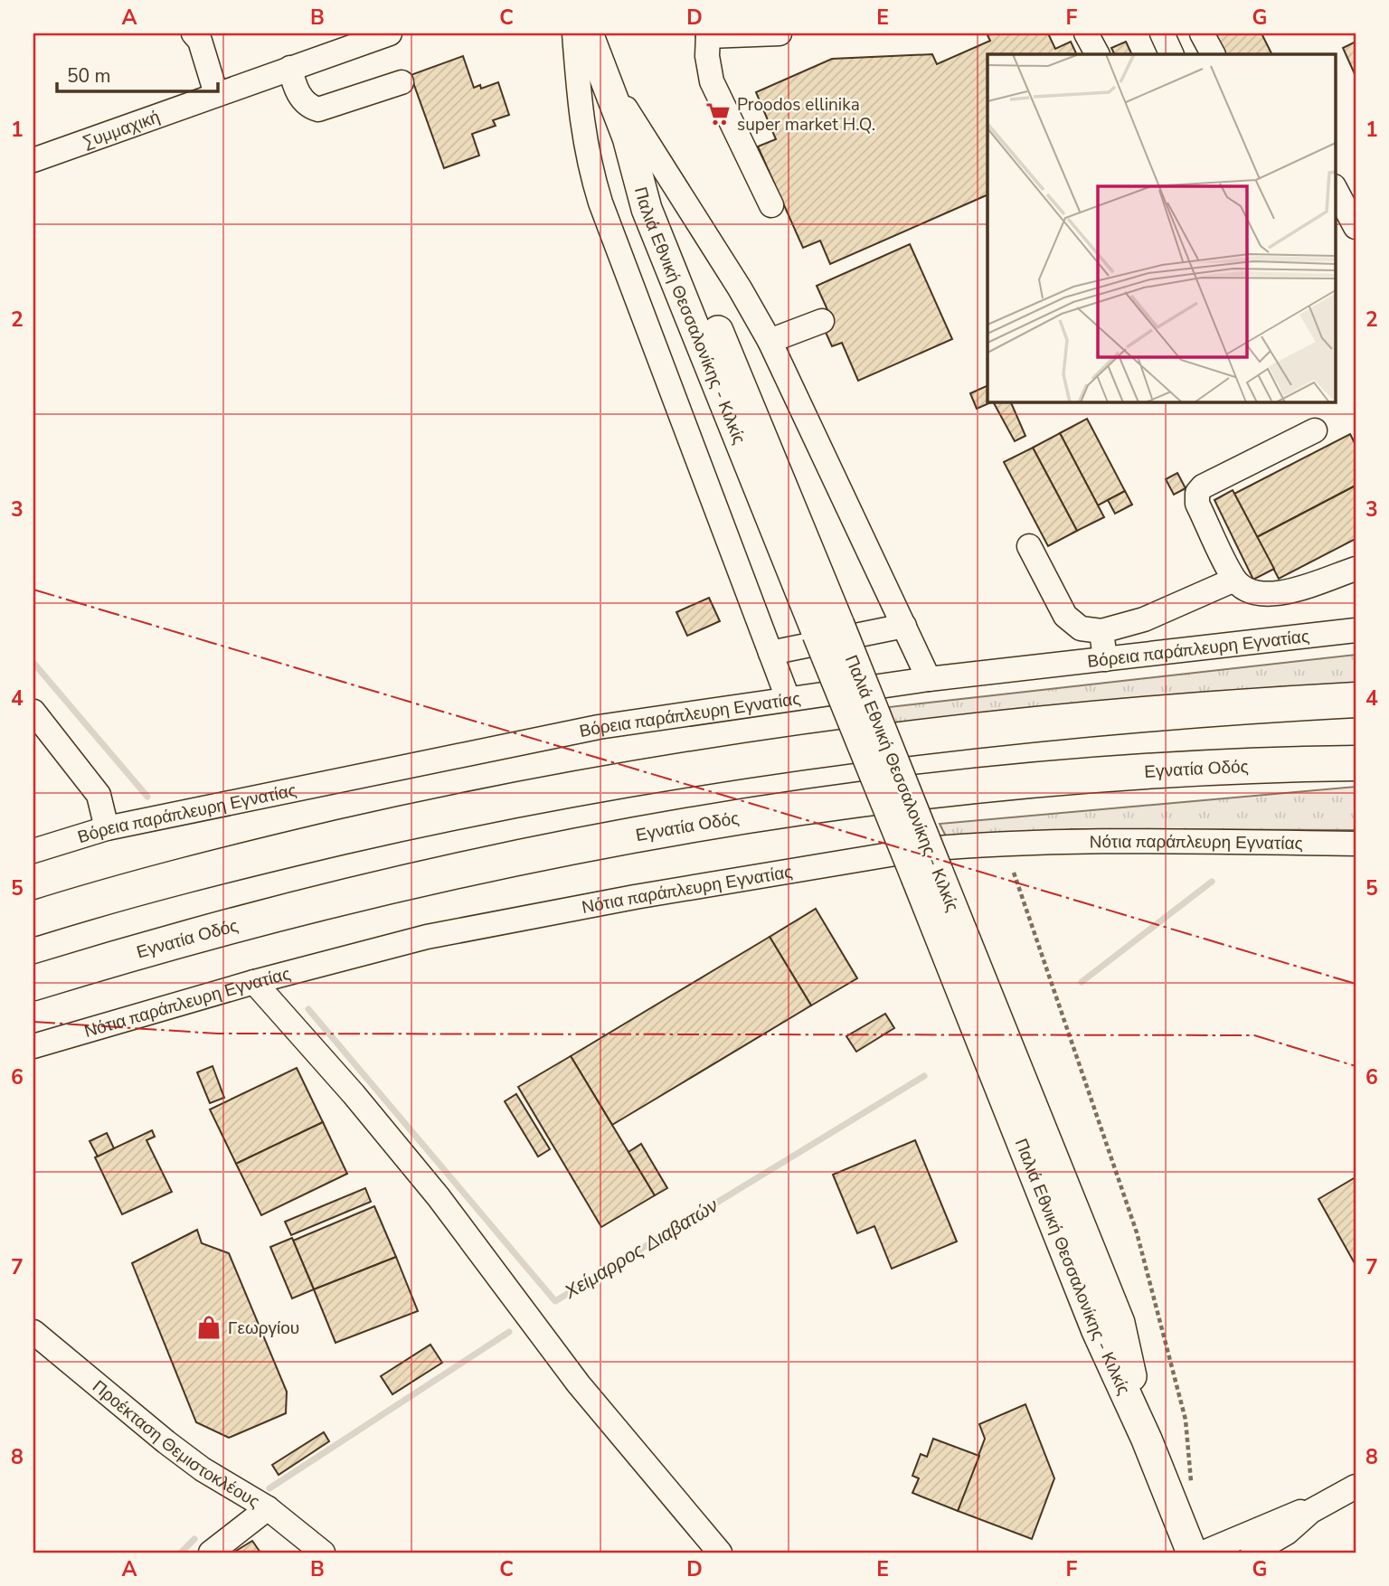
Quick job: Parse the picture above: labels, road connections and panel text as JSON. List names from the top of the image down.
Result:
{
  "streets": {
    "highway": ["Εγνατία Οδός"],
    "main road": ["Παλιά Εθνική Θεσσαλονίκης - Κιλκίς"],
    "street": [
      "Συμμαχική",
      "Βόρεια παράπλευρη Εγνατίας",
      "Νότια παράπλευρη Εγνατίας",
      "Προέκταση Θεμιστοκλέους"
    ]
  },
  "water": ["Χείμαρρος Διαβατών"],
  "places": {
    "supermarket": ["Proodos ellinika super market H.Q."],
    "shop": ["Γεωργίου"]
  },
  "scale_bar": "50 m",
  "grid": {
    "columns": [
      "A",
      "B",
      "C",
      "D",
      "E",
      "F",
      "G"
    ],
    "rows": [
      "1",
      "2",
      "3",
      "4",
      "5",
      "6",
      "7",
      "8"
    ]
  }
}
